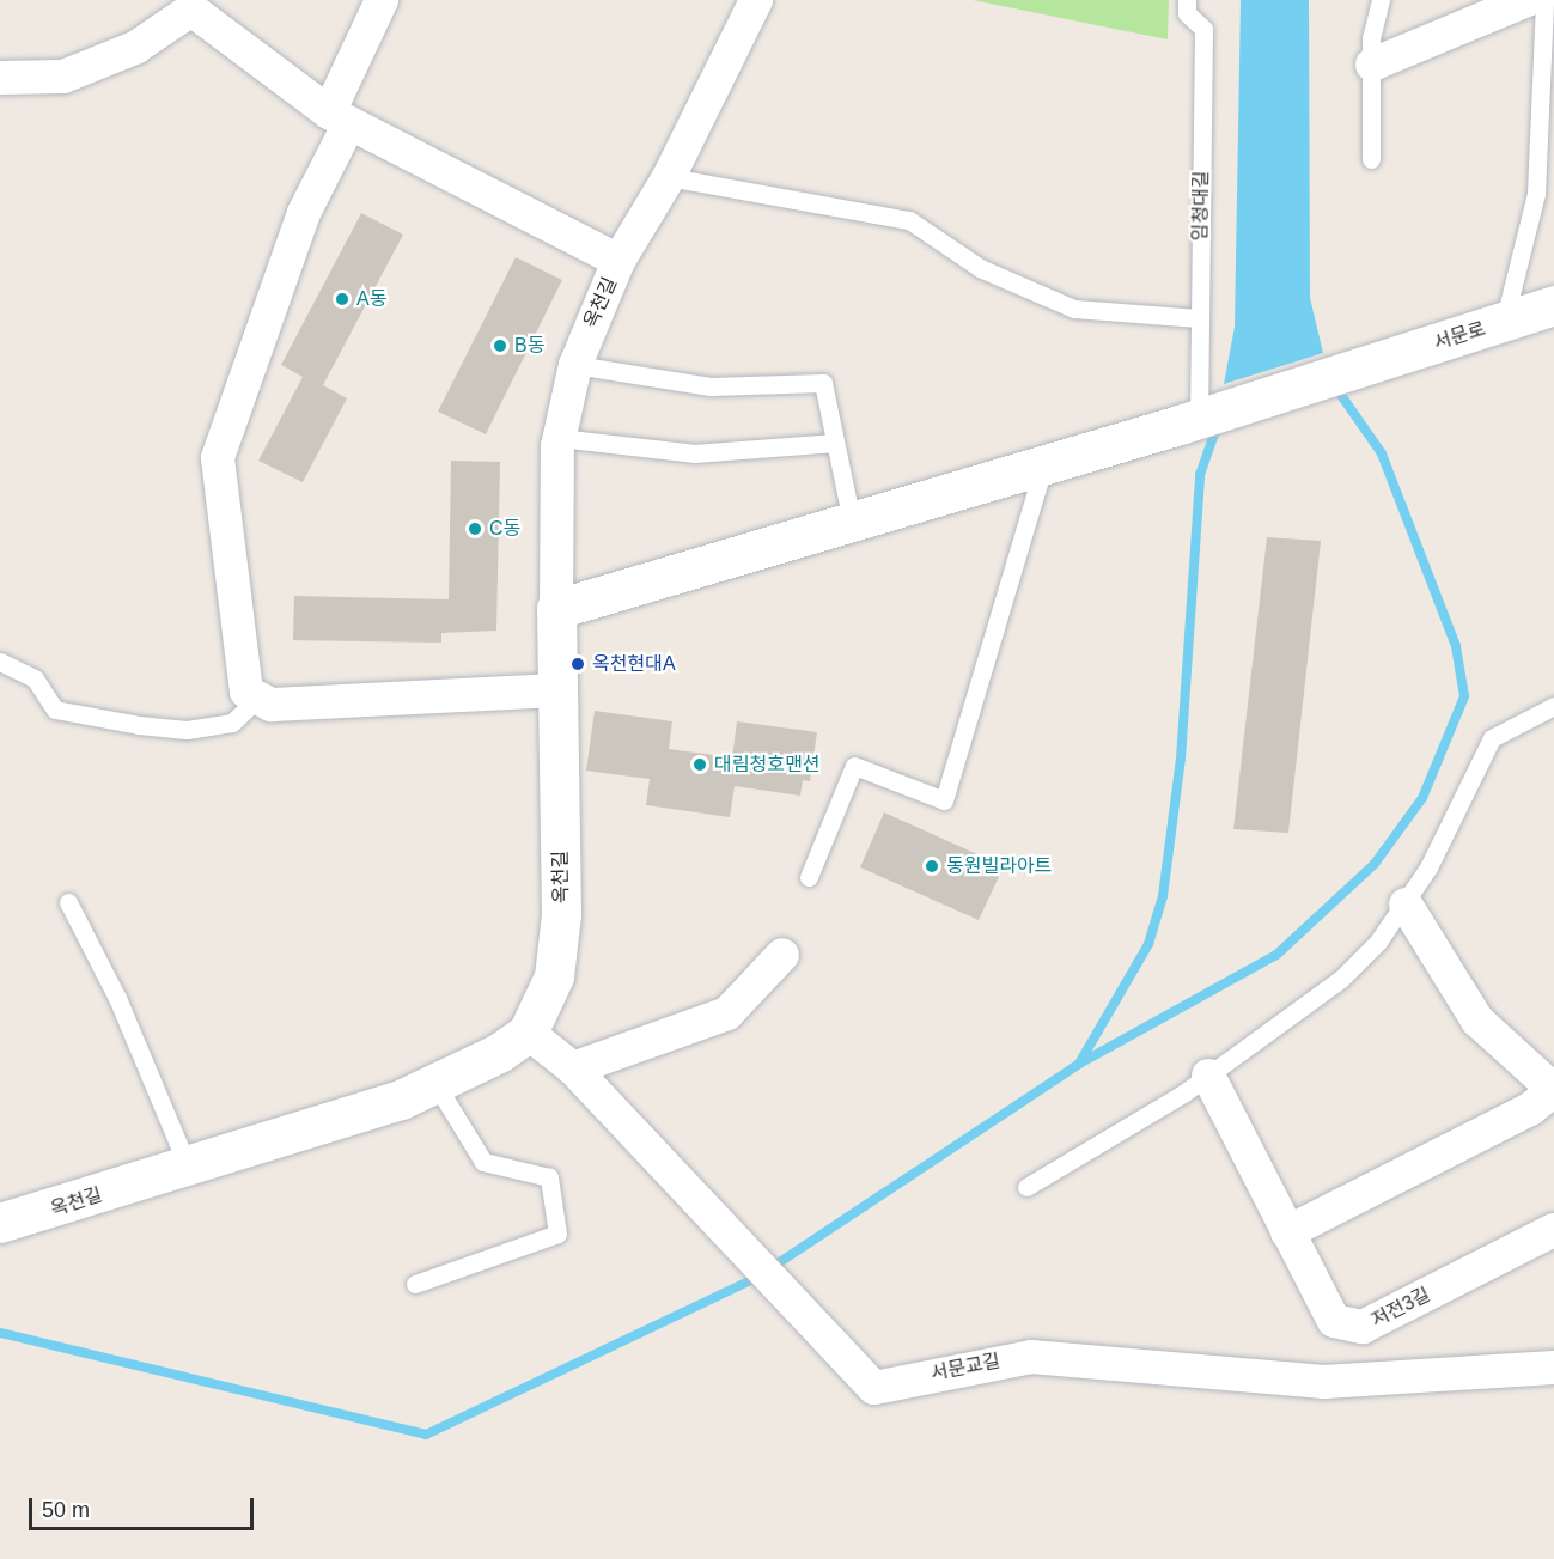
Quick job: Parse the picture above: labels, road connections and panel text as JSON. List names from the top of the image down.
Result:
{
  "streets": {
    "street": [
      "옥천길",
      "서문로",
      "저전3길",
      "서문교길"
    ],
    "lane": ["임청대길"]
  },
  "crossings": [
    ["임청대길", "서문로"],
    ["옥천길", "서문로"],
    ["옥천길", "서문교길"]
  ],
  "places": [
    "A동",
    "B동",
    "C동",
    "옥천현대A",
    "대림청호맨션",
    "동원빌라아트"
  ],
  "scale_bar": "50 m"
}
